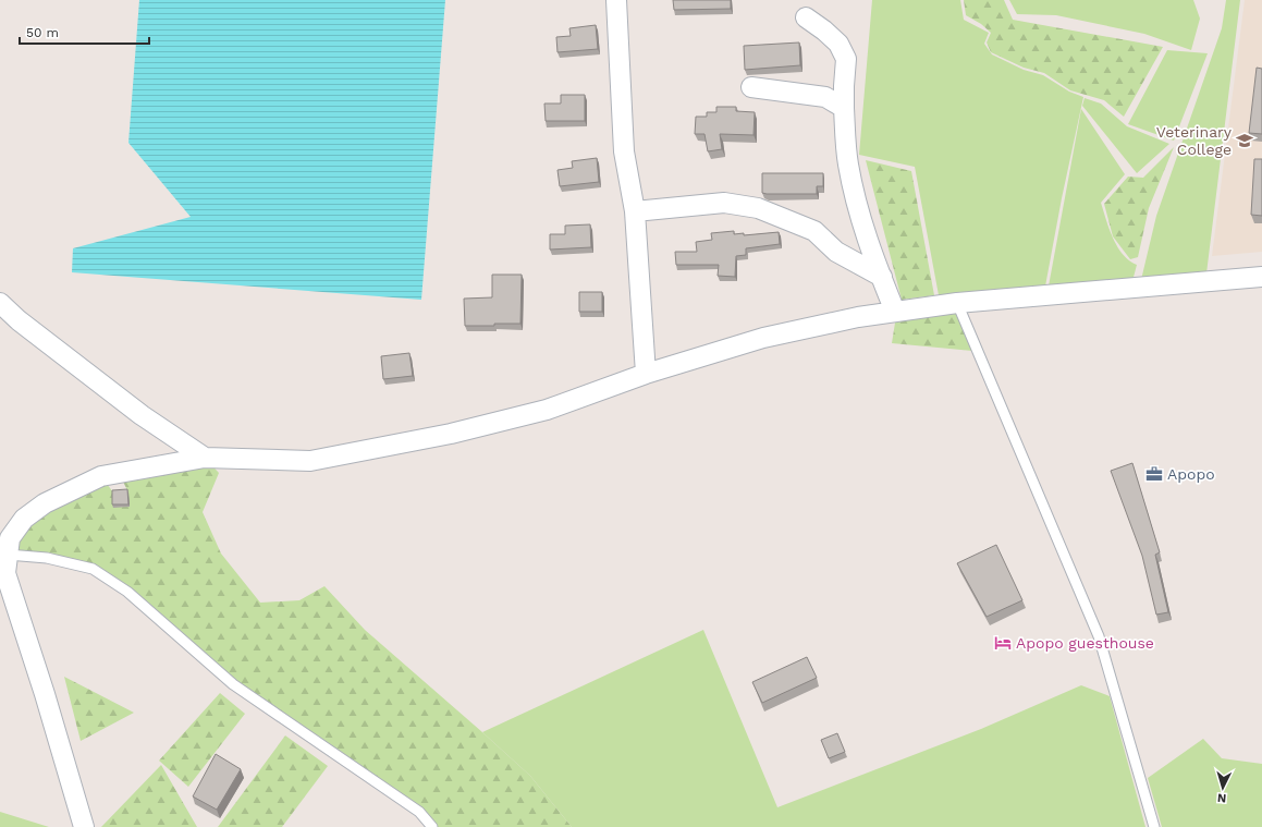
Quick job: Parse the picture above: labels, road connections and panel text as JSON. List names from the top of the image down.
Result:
{
  "places": {
    "school or university": ["Veterinary College"],
    "office": ["Apopo"],
    "hotel": ["Apopo guesthouse"]
  },
  "scale_bar": "50 m",
  "north": "bottom"
}
